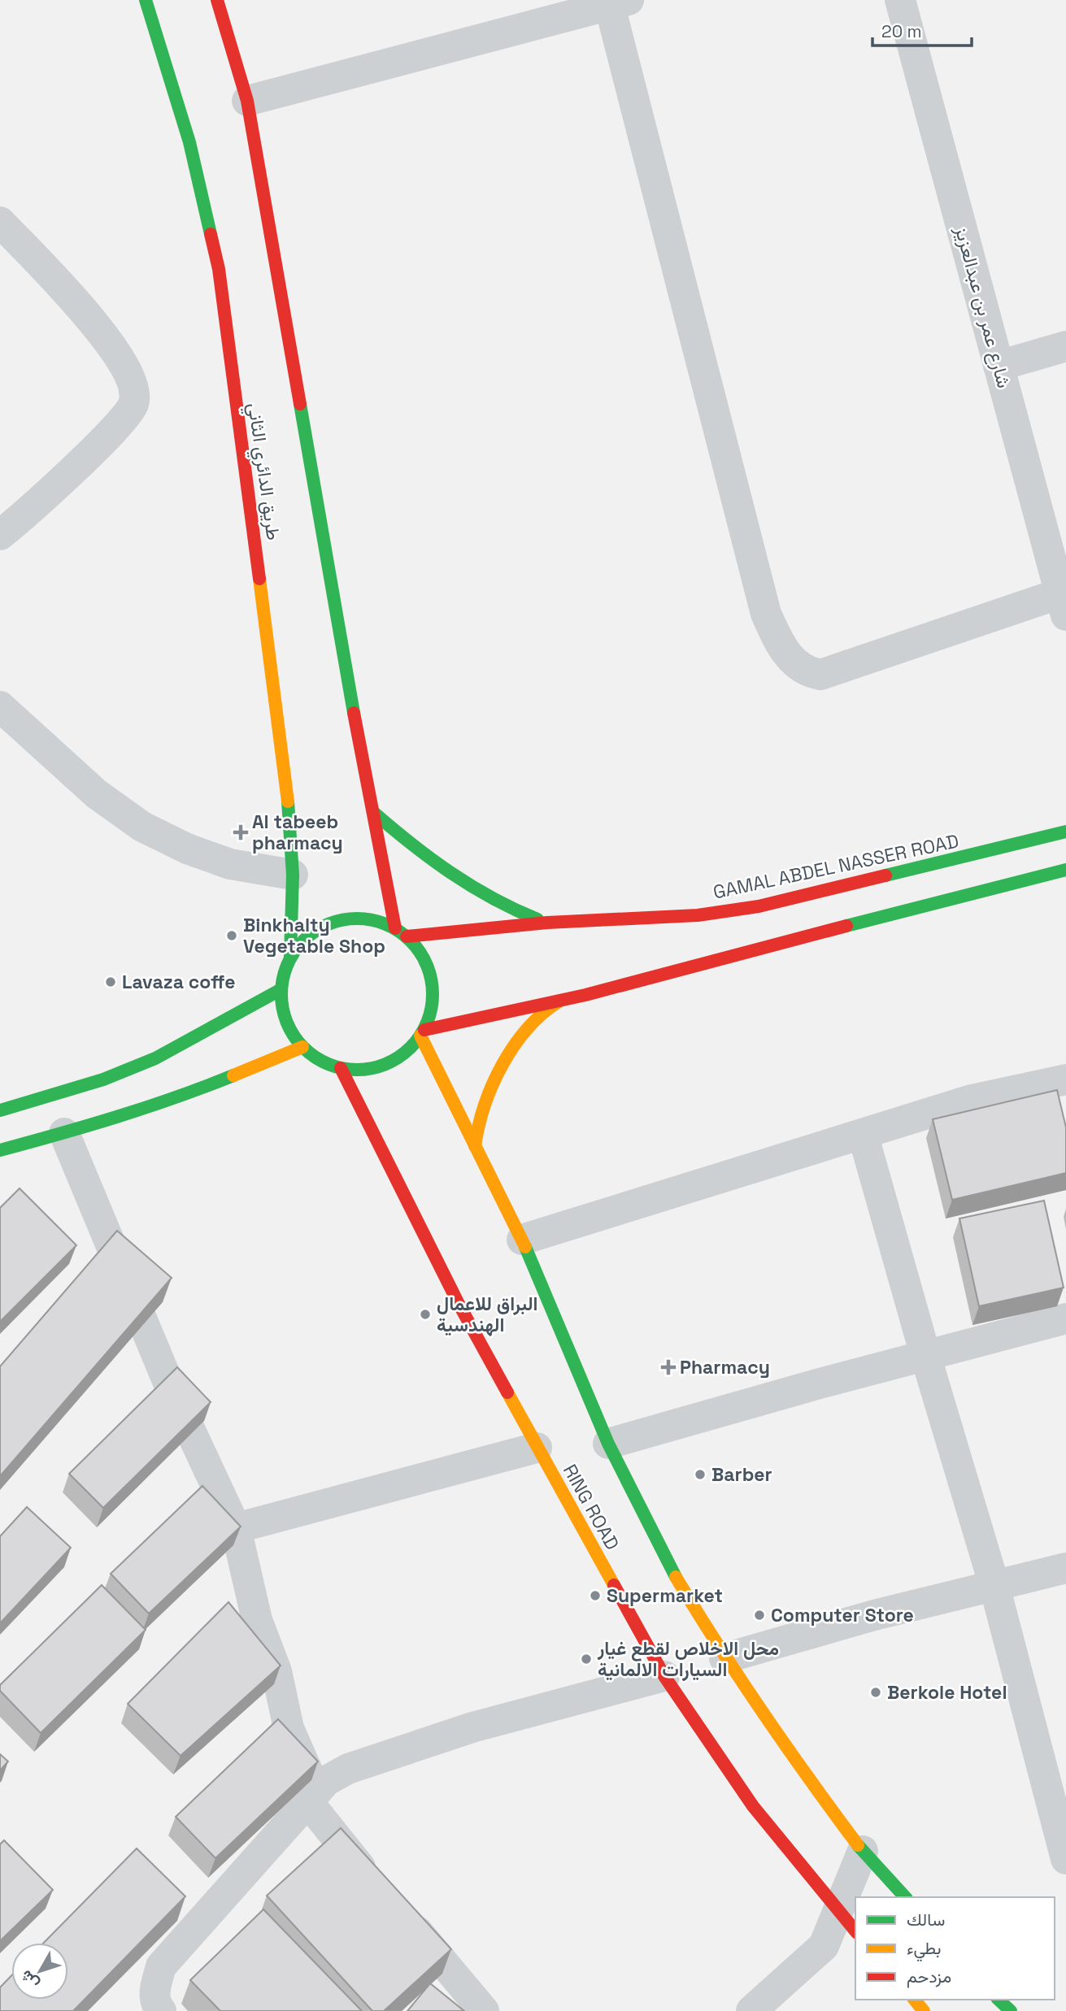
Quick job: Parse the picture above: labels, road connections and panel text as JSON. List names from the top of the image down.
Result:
{
  "streets": {
    "main road": ["طريق الدائري الثاني", "GAMAL ABDEL NASSER ROAD", "RING ROAD"],
    "street": ["شارع عمر بن عبدالعزيز"]
  },
  "crossings": [
    ["طريق الدائري الثاني", "GAMAL ABDEL NASSER ROAD"],
    ["طريق الدائري الثاني", "RING ROAD"],
    ["GAMAL ABDEL NASSER ROAD", "RING ROAD"]
  ],
  "places": {
    "health": ["Al tabeeb pharmacy", "Pharmacy"],
    "other": [
      "Binkhalty Vegetable Shop",
      "Lavaza coffe",
      "البراق للاعمال الهندسية",
      "Barber",
      "Supermarket",
      "Computer Store",
      "محل الاخلاص لقطع غيار السيارات الالمانية",
      "Berkole Hotel"
    ]
  },
  "legend": ["سالك", "بطيء", "مزدحم"],
  "scale_bar": "20 m",
  "north": "bottom left"
}
